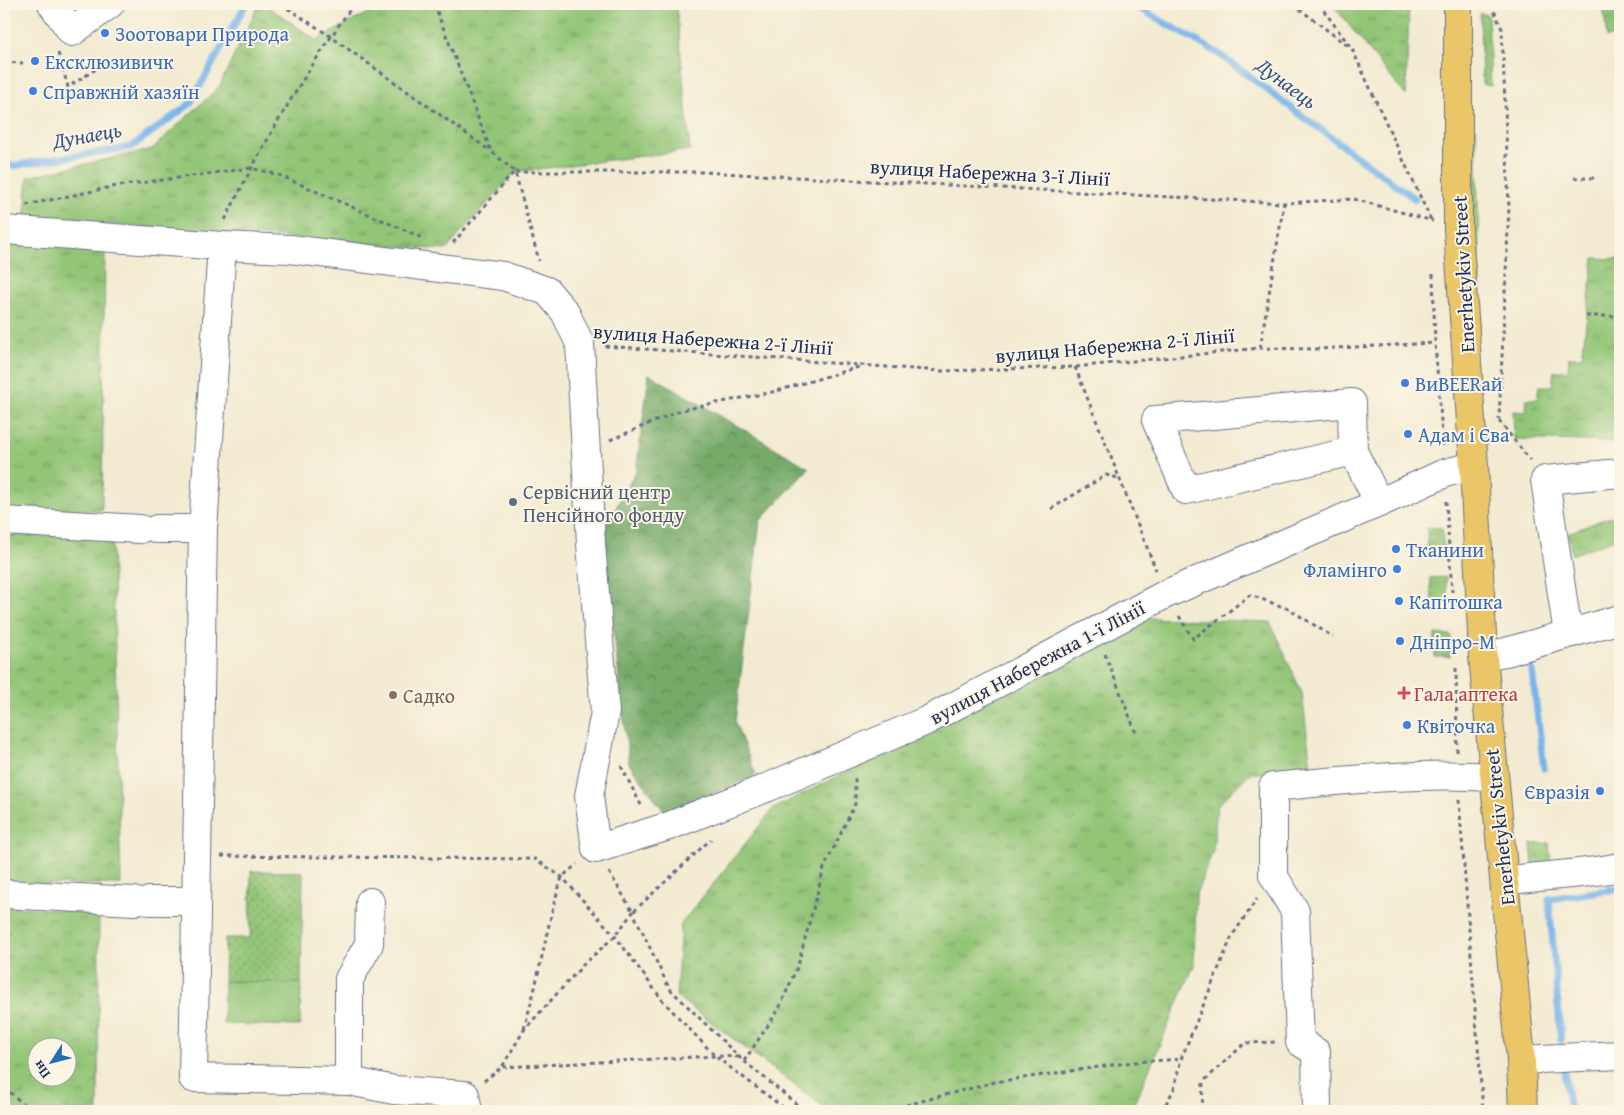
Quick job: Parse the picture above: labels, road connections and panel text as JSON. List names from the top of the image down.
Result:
{
  "streets": {
    "main road": ["Enerhetykiv Street"],
    "street": ["вулиця Набережна 1-ї Лінії"],
    "path": ["вулиця Набережна 3-ї Лінії", "вулиця Набережна 2-ї Лінії"]
  },
  "crossings": [
    ["вулиця Набережна 3-ї Лінії", "Enerhetykiv Street"],
    ["Enerhetykiv Street", "вулиця Набережна 1-ї Лінії"]
  ],
  "water": ["Дунаець"],
  "places": {
    "other": [
      "Зоотовари Природа",
      "Ексклюзивичк",
      "Справжній хазяїн",
      "ВиBEERай",
      "Адам і Єва",
      "Сервісний центр Пенсійного фонду",
      "Тканини",
      "Фламінго",
      "Капітошка",
      "Дніпро-М",
      "Садко",
      "Квіточка",
      "Євразія"
    ],
    "health": ["Гала аптека"]
  },
  "north": "bottom left"
}
